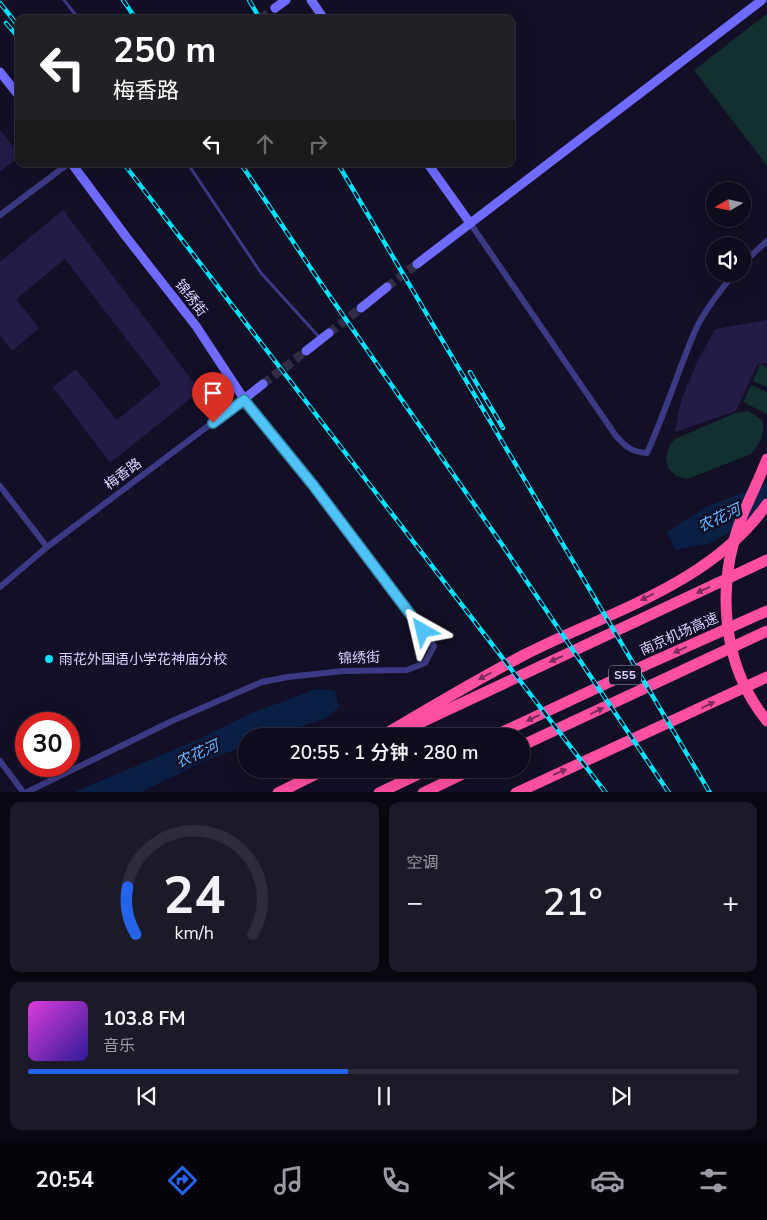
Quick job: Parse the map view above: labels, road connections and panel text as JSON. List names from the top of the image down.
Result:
{
  "streets": {
    "highway": ["南京机场高速", "S55"],
    "street": ["锦绣街", "梅香路"]
  },
  "crossings": [
    ["锦绣街", "梅香路"]
  ],
  "water": ["农花河"],
  "places": ["雨花外国语小学花神庙分校"],
  "north": "left",
  "page": {
    "turn": ["250 m", "梅香路"],
    "limit": "30",
    "trip": "20:55 · 1 分钟 · 280 m",
    "tile": "空调",
    "heat": ["−", "21°", "+"],
    "song": ["103.8 FM", "音乐"],
    "tabs": "20:54",
    "gauge": ["24", "km/h"]
  }
}
